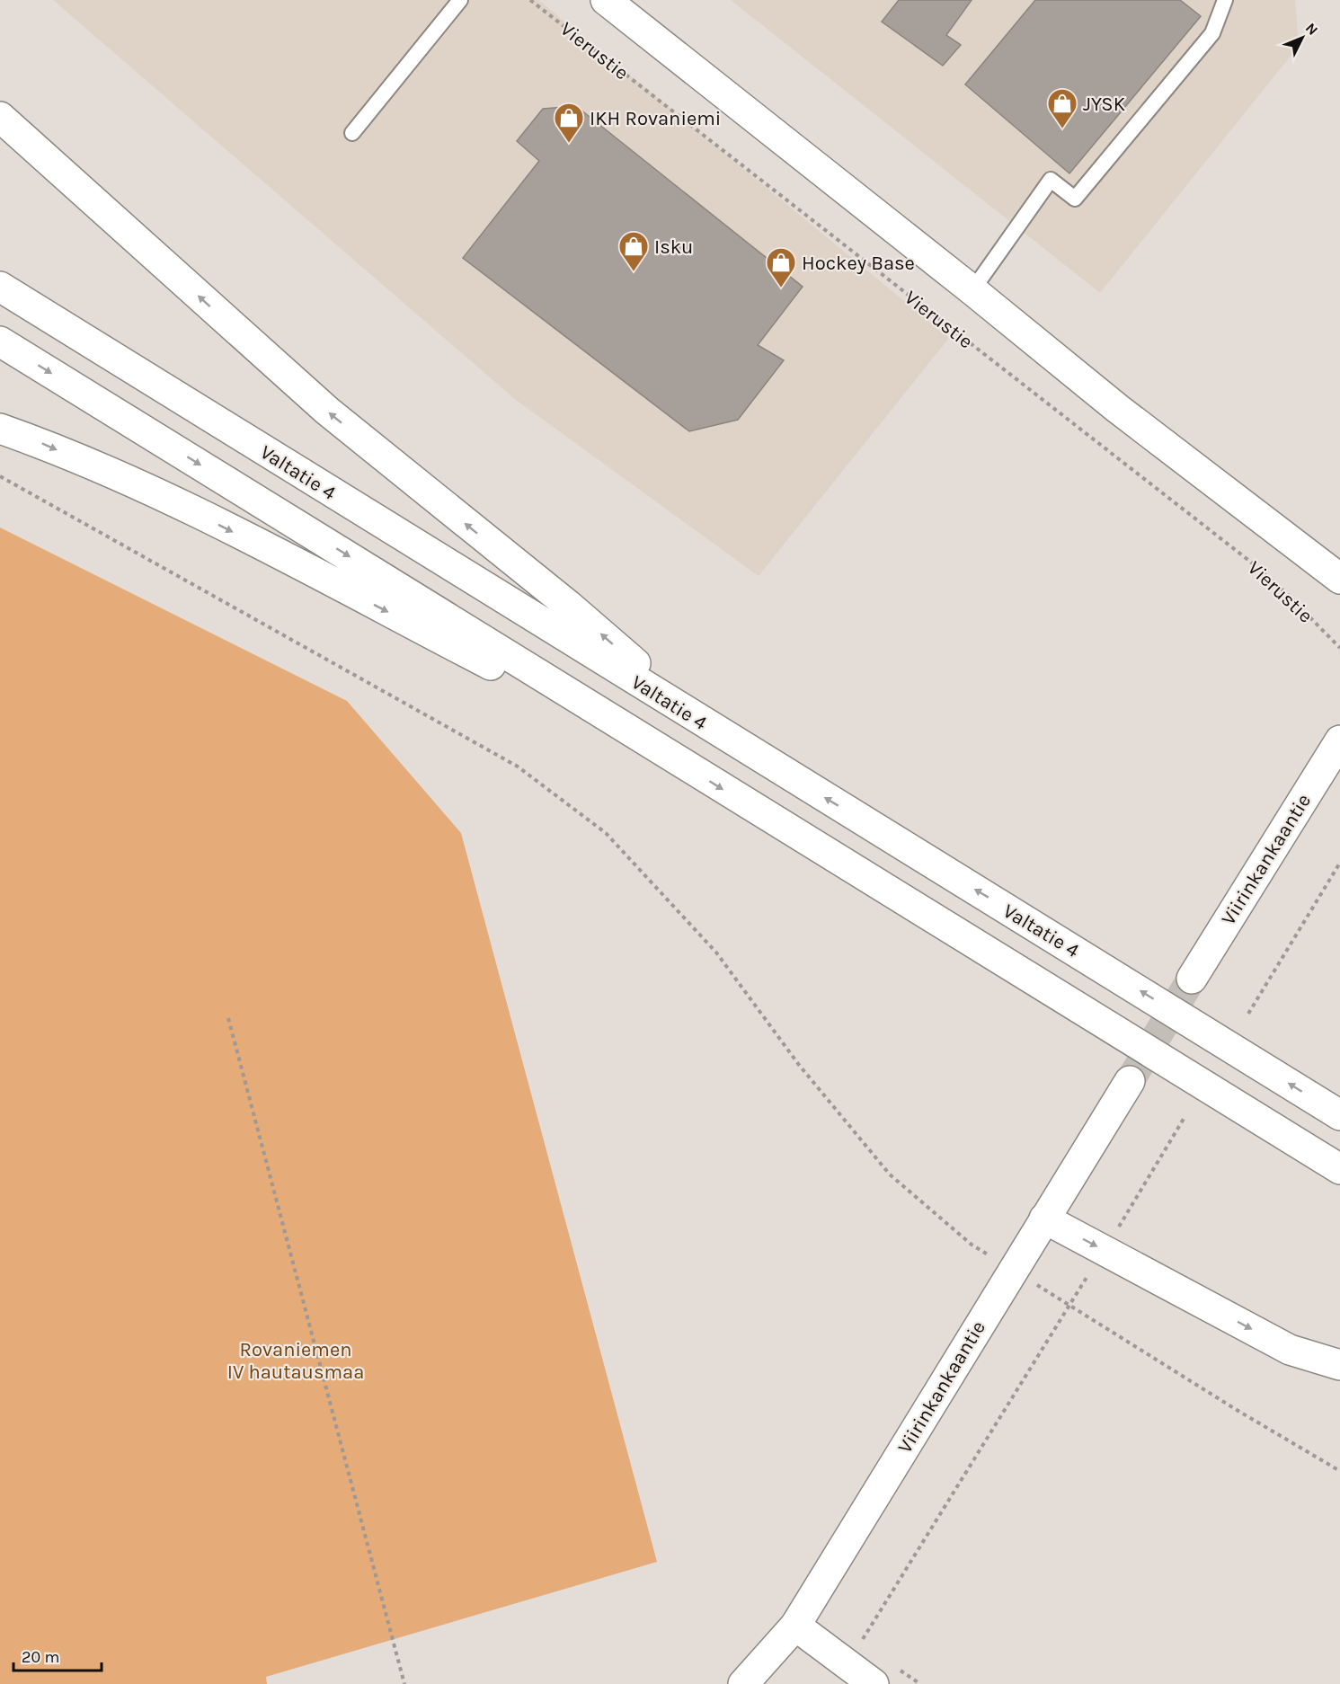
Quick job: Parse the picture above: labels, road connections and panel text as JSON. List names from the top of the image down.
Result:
{
  "streets": {
    "main road": ["Valtatie 4", "Viirinkankaantie"],
    "path": ["Vierustie"]
  },
  "parks": ["Rovaniemen IV hautausmaa"],
  "places": {
    "shop": [
      "JYSK",
      "IKH Rovaniemi",
      "Isku",
      "Hockey Base"
    ]
  },
  "scale_bar": "20 m",
  "north": "top right"
}
